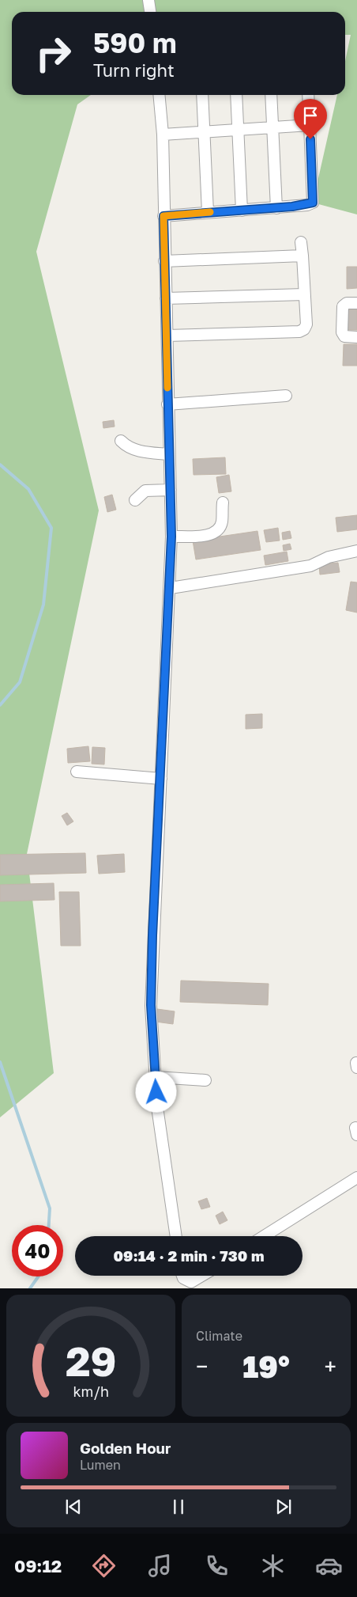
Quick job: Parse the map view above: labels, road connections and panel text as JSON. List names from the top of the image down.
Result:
{
  "page": {
    "turn": ["590 m", "Turn right"],
    "limit": "40",
    "trip": "09:14 · 2 min · 730 m",
    "tile": "Climate",
    "heat": ["−", "19°", "+"],
    "song": ["Golden Hour", "Lumen"],
    "tabs": "09:12",
    "gauge": ["29", "km/h"]
  }
}
